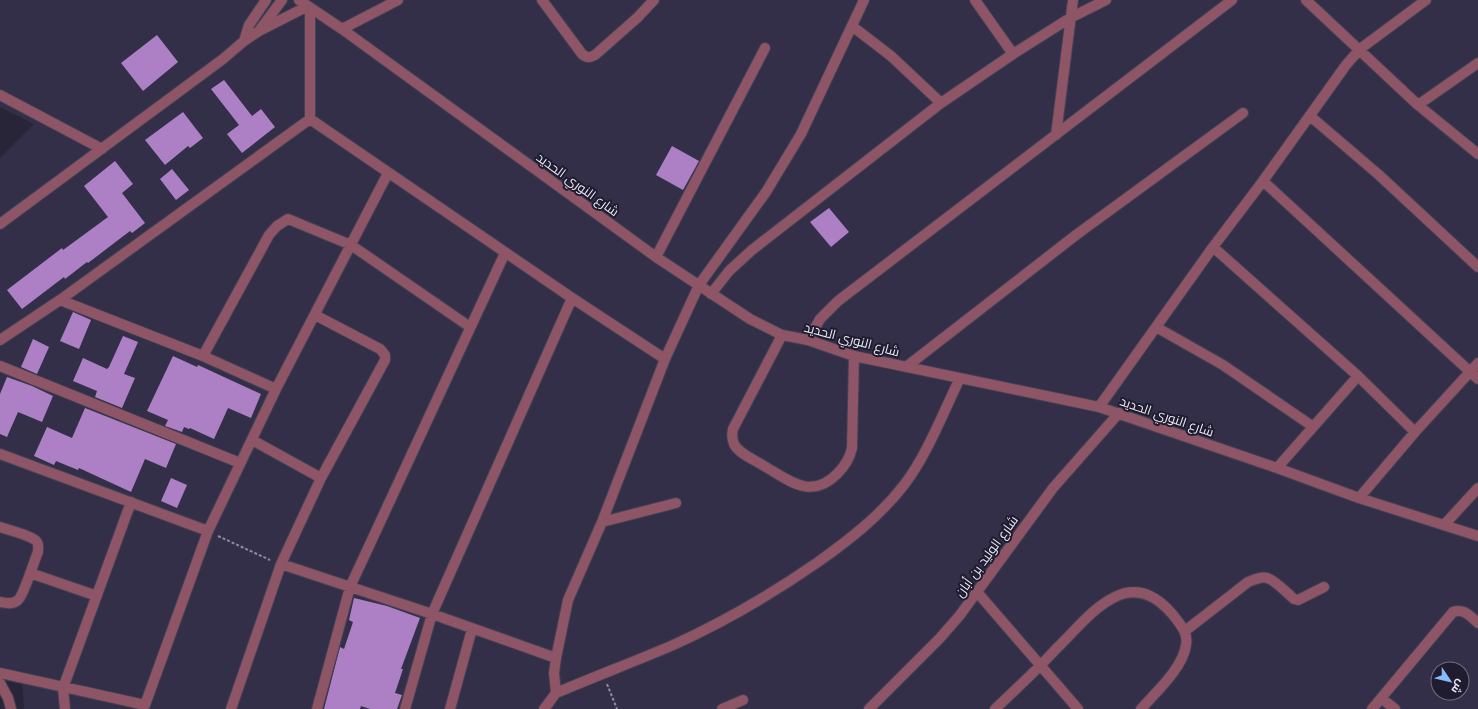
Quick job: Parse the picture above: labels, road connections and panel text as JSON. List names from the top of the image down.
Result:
{
  "streets": {
    "street": ["شارع النوري الحديد", "شارع الوليد بن أبان"]
  },
  "crossings": [
    ["شارع النوري الحديد", "شارع الوليد بن أبان"]
  ],
  "north": "bottom right"
}
